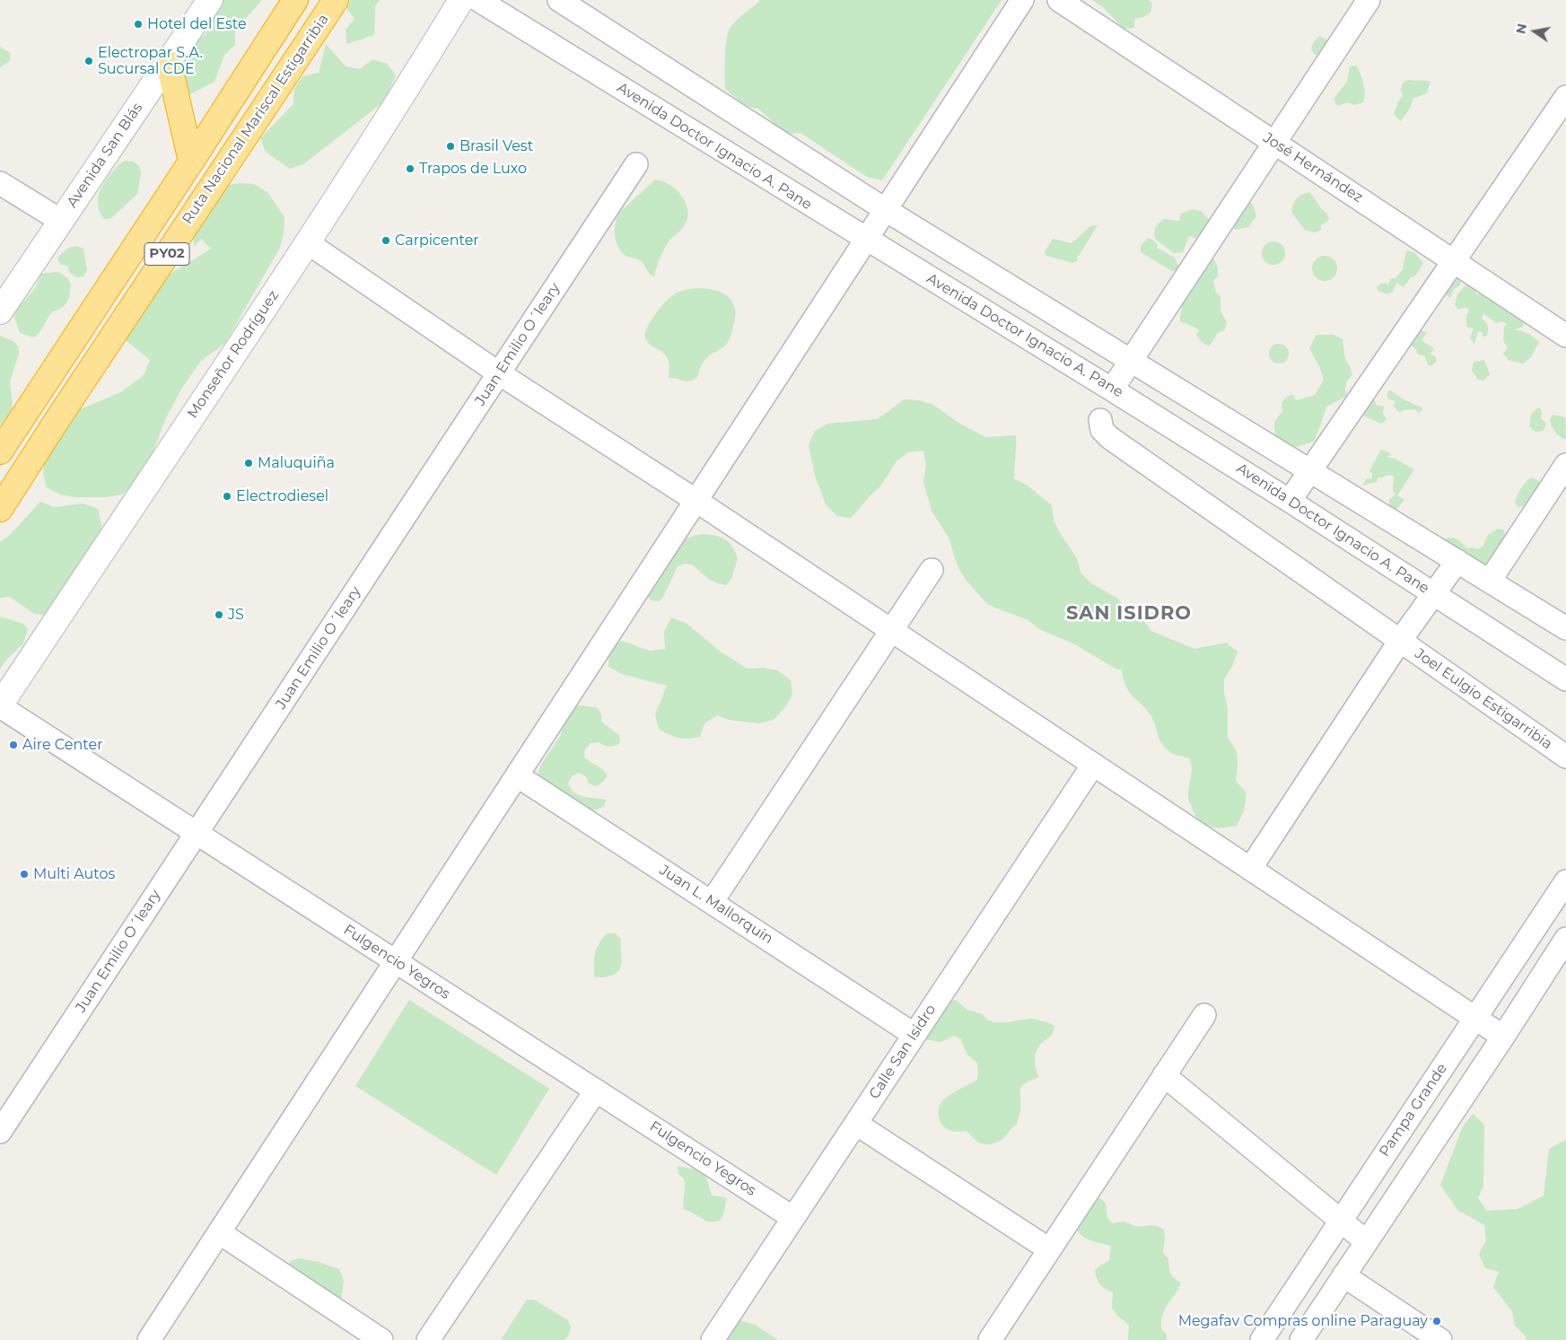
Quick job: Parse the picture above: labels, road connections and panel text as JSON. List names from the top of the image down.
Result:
{
  "streets": {
    "highway": ["Ruta Nacional Mariscal Estigarribia", "PY02"],
    "street": [
      "Avenida Doctor Ignacio A. Pane",
      "Avenida San Blás",
      "José Hernández",
      "Juan Emilio O´leary",
      "Monseñor Rodríguez",
      "Joel Eulgio Estigarribia",
      "Juan L. Mallorquin",
      "Fulgencio Yegros",
      "Calle San Isidro",
      "Pampa Grande"
    ]
  },
  "crossings": [
    ["Juan Emilio O´leary", "Fulgencio Yegros"],
    ["Monseñor Rodríguez", "Fulgencio Yegros"],
    ["Juan L. Mallorquin", "Calle San Isidro"],
    ["Fulgencio Yegros", "Calle San Isidro"]
  ],
  "districts": ["SAN ISIDRO"],
  "places": [
    "Hotel del Este",
    "Electropar S.A. Sucursal CDE",
    "Brasil Vest",
    "Trapos de Luxo",
    "Carpicenter",
    "Maluquiña",
    "Electrodiesel",
    "JS",
    "Aire Center",
    "Multi Autos",
    "Megafav Compras online Paraguay"
  ],
  "north": "left"
}
